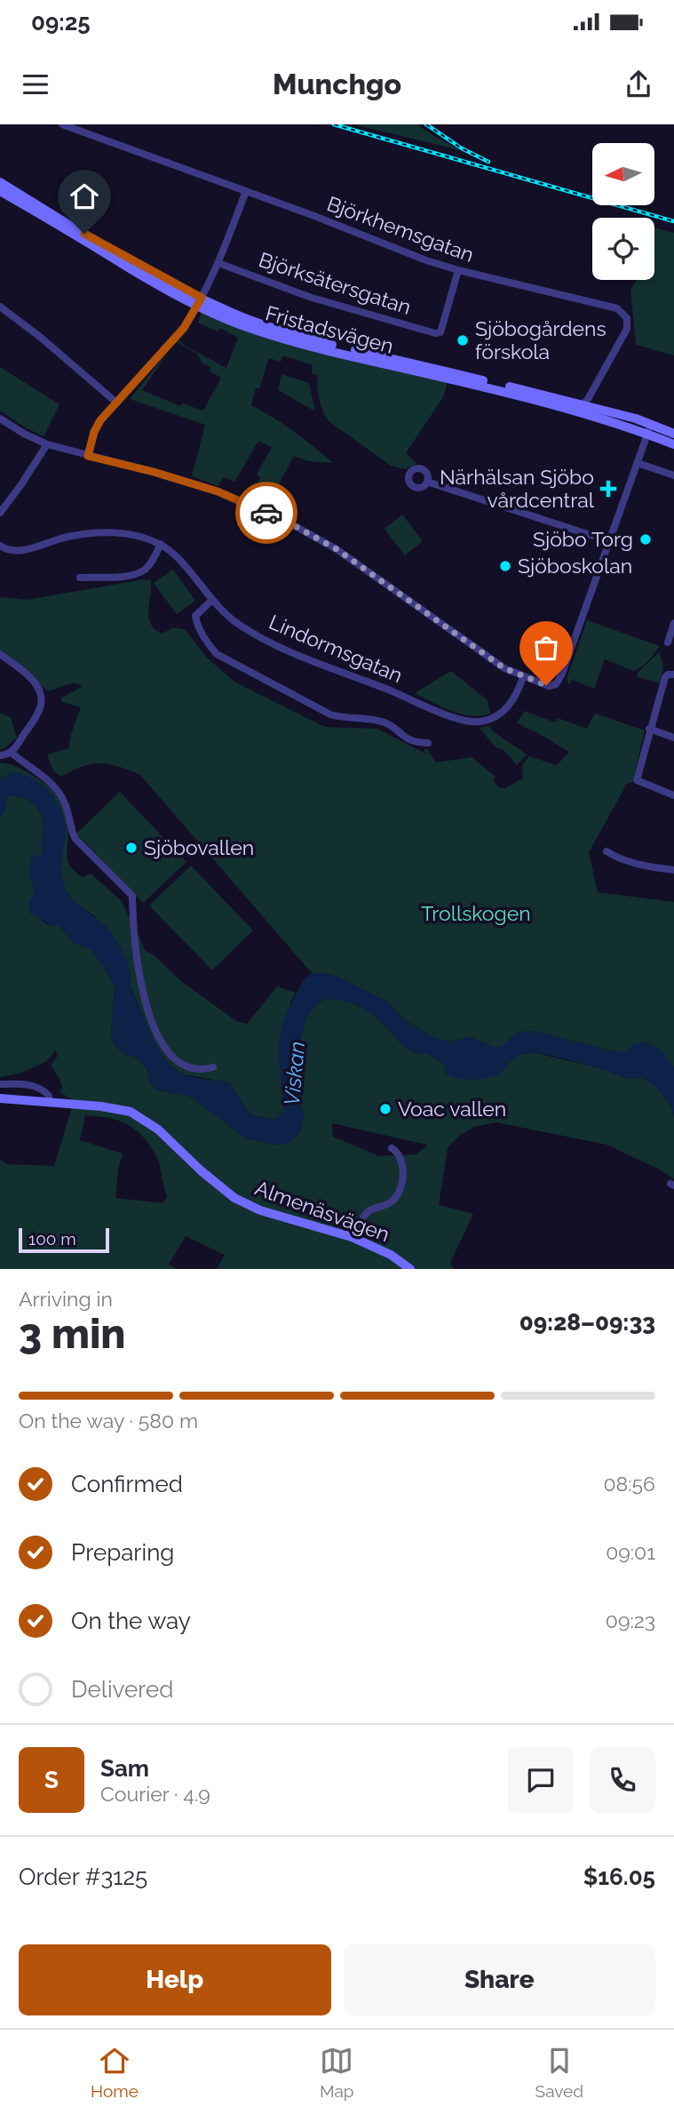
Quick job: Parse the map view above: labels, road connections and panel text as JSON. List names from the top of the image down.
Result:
{
  "streets": {
    "street": [
      "Björkhemsgatan",
      "Björksätersgatan",
      "Fristadsvägen",
      "Lindormsgatan",
      "Almenäsvägen"
    ]
  },
  "crossings": [
    ["Björkhemsgatan", "Björksätersgatan"],
    ["Björkhemsgatan", "Fristadsvägen"]
  ],
  "water": ["Viskan"],
  "parks": ["Trollskogen"],
  "places": {
    "other": [
      "Sjöbogårdens förskola",
      "Sjöbo Torg",
      "Sjöboskolan",
      "Sjöbovallen",
      "Voac vallen"
    ],
    "health": ["Närhälsan Sjöbo vårdcentral"]
  },
  "scale_bar": "100 m",
  "north": "left",
  "page": {
    "status": "09:25",
    "header": "Munchgo",
    "scale": "100 m",
    "heading": ["3 min", "Arriving in", "09:28–09:33"],
    "panel": [
      "Sam",
      "Courier · 4.9",
      "Order #3125",
      "$16.05"
    ],
    "bar": "On the way · 580 m",
    "list": [
      ["Confirmed", "08:56"],
      ["Preparing", "09:01"],
      ["On the way", "09:23"],
      "Delivered"
    ],
    "round": "S",
    "buttons": ["Help", "Share"],
    "tabs": ["Home", "Map", "Saved"]
  }
}
